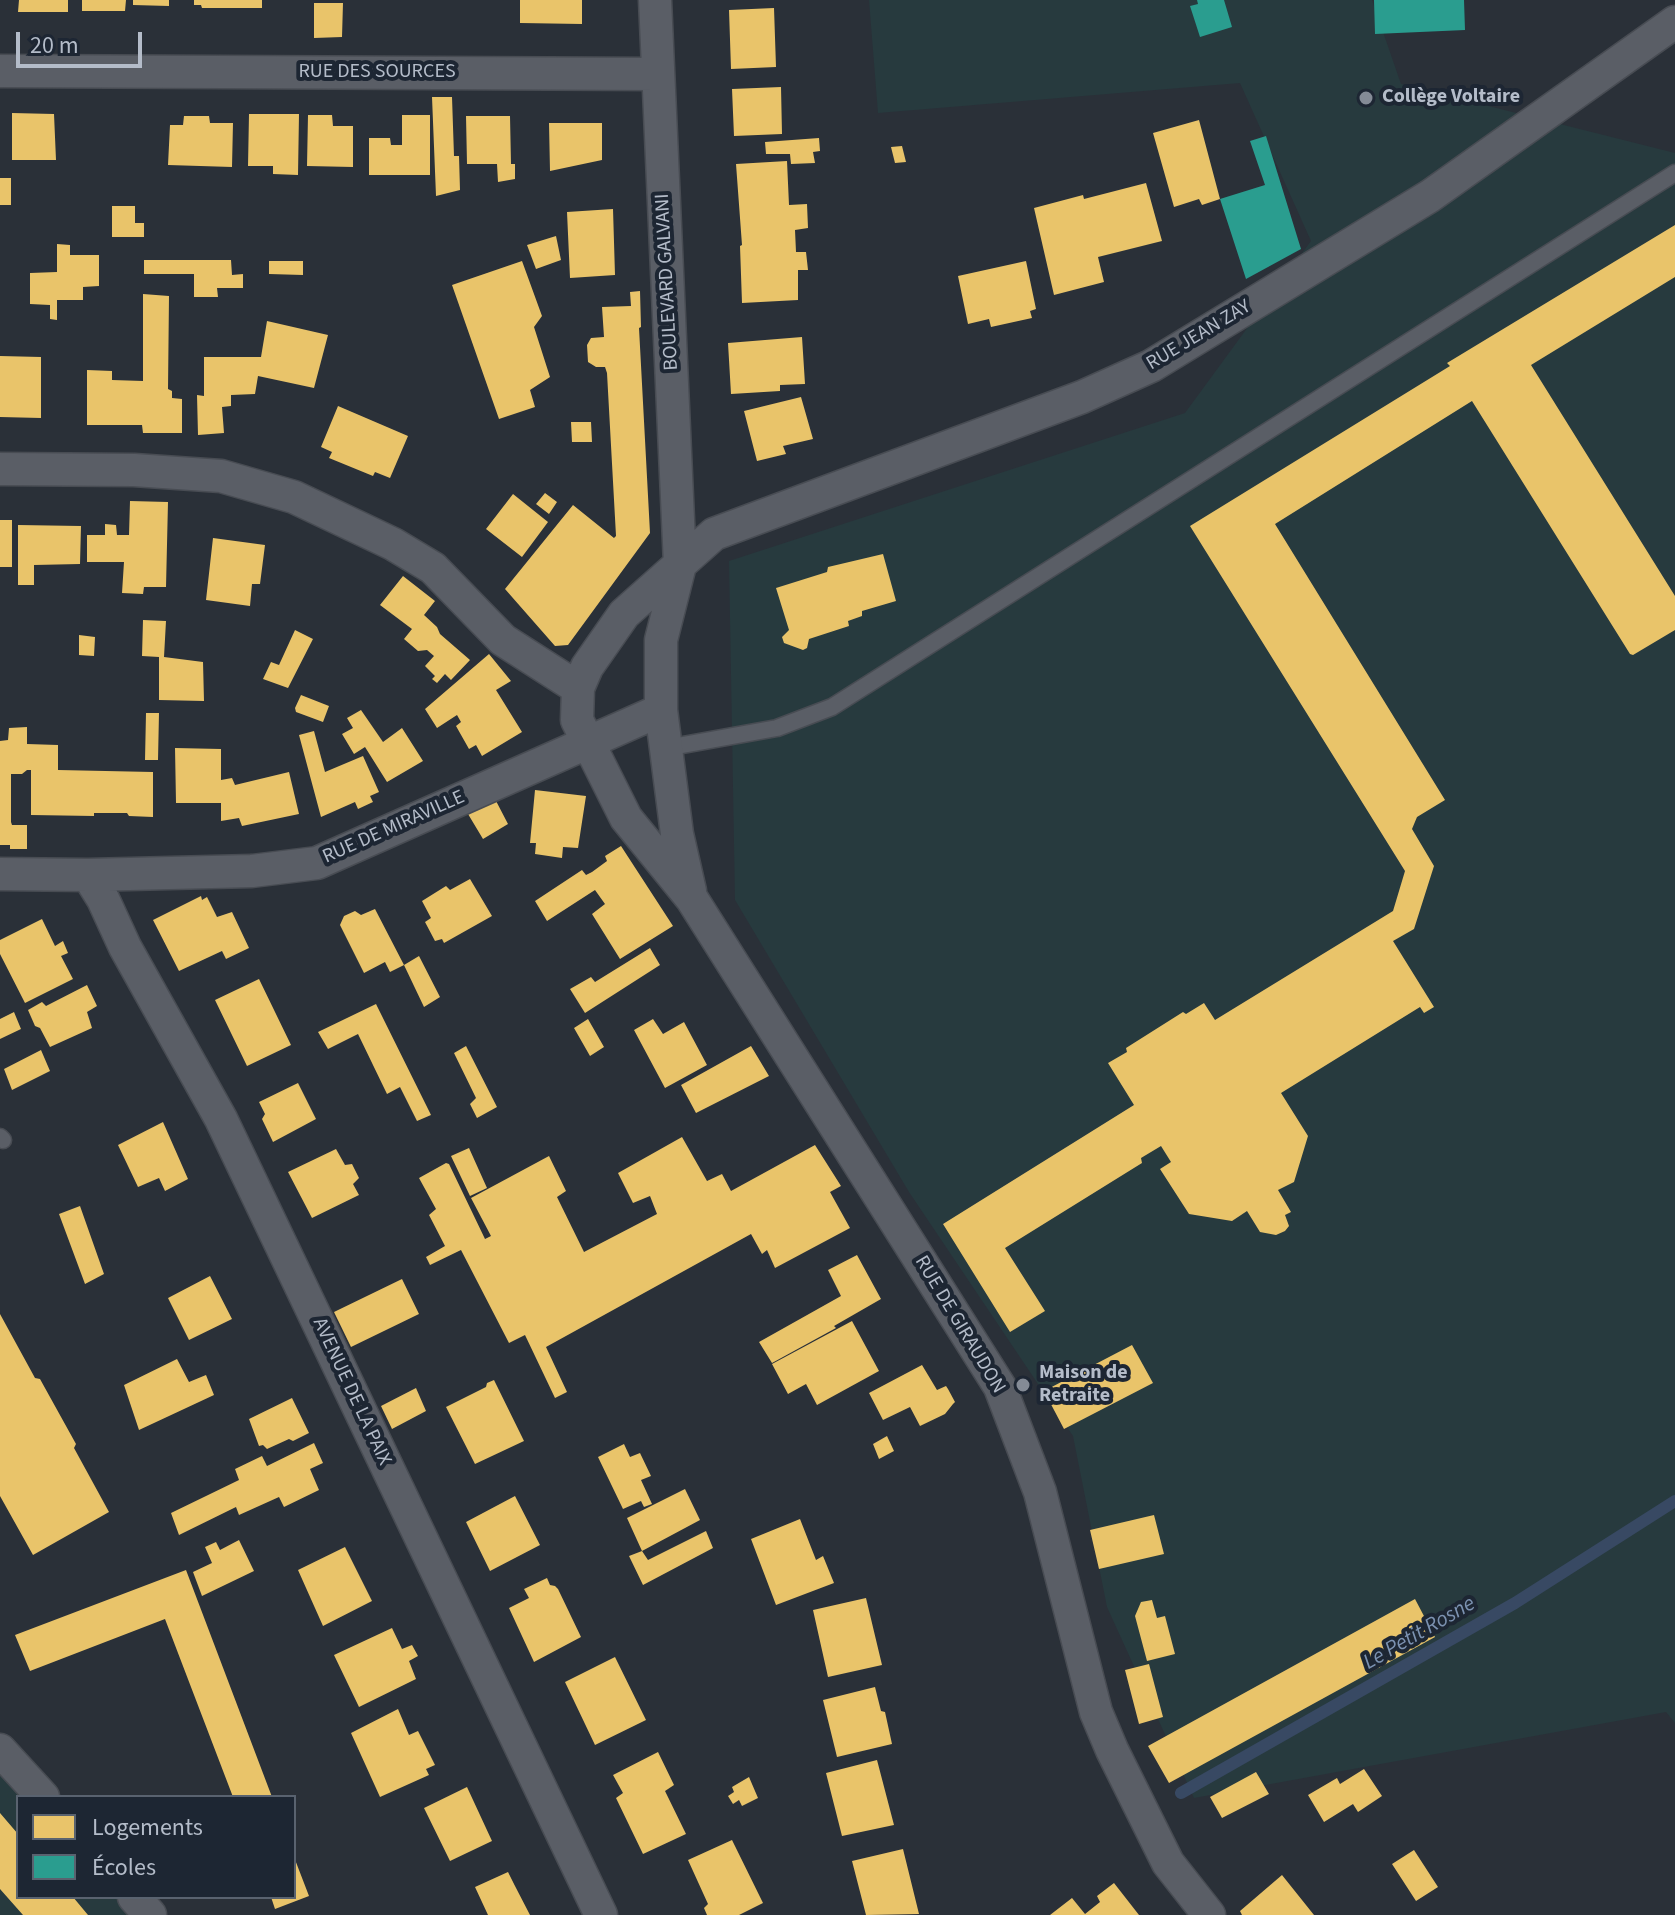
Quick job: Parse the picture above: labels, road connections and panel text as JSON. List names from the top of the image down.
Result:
{
  "streets": {
    "street": [
      "RUE DES SOURCES",
      "BOULEVARD GALVANI",
      "RUE JEAN ZAY",
      "RUE DE MIRAVILLE",
      "RUE DE GIRAUDON",
      "AVENUE DE LA PAIX"
    ]
  },
  "crossings": [
    ["RUE DES SOURCES", "BOULEVARD GALVANI"],
    ["BOULEVARD GALVANI", "RUE JEAN ZAY"],
    ["BOULEVARD GALVANI", "RUE DE GIRAUDON"],
    ["RUE JEAN ZAY", "RUE DE GIRAUDON"],
    ["RUE DE MIRAVILLE", "RUE DE GIRAUDON"],
    ["RUE DE MIRAVILLE", "AVENUE DE LA PAIX"]
  ],
  "water": ["Le Petit Rosne"],
  "places": ["Collège Voltaire", "Maison de Retraite"],
  "legend": ["Logements", "Écoles"],
  "scale_bar": "20 m"
}
